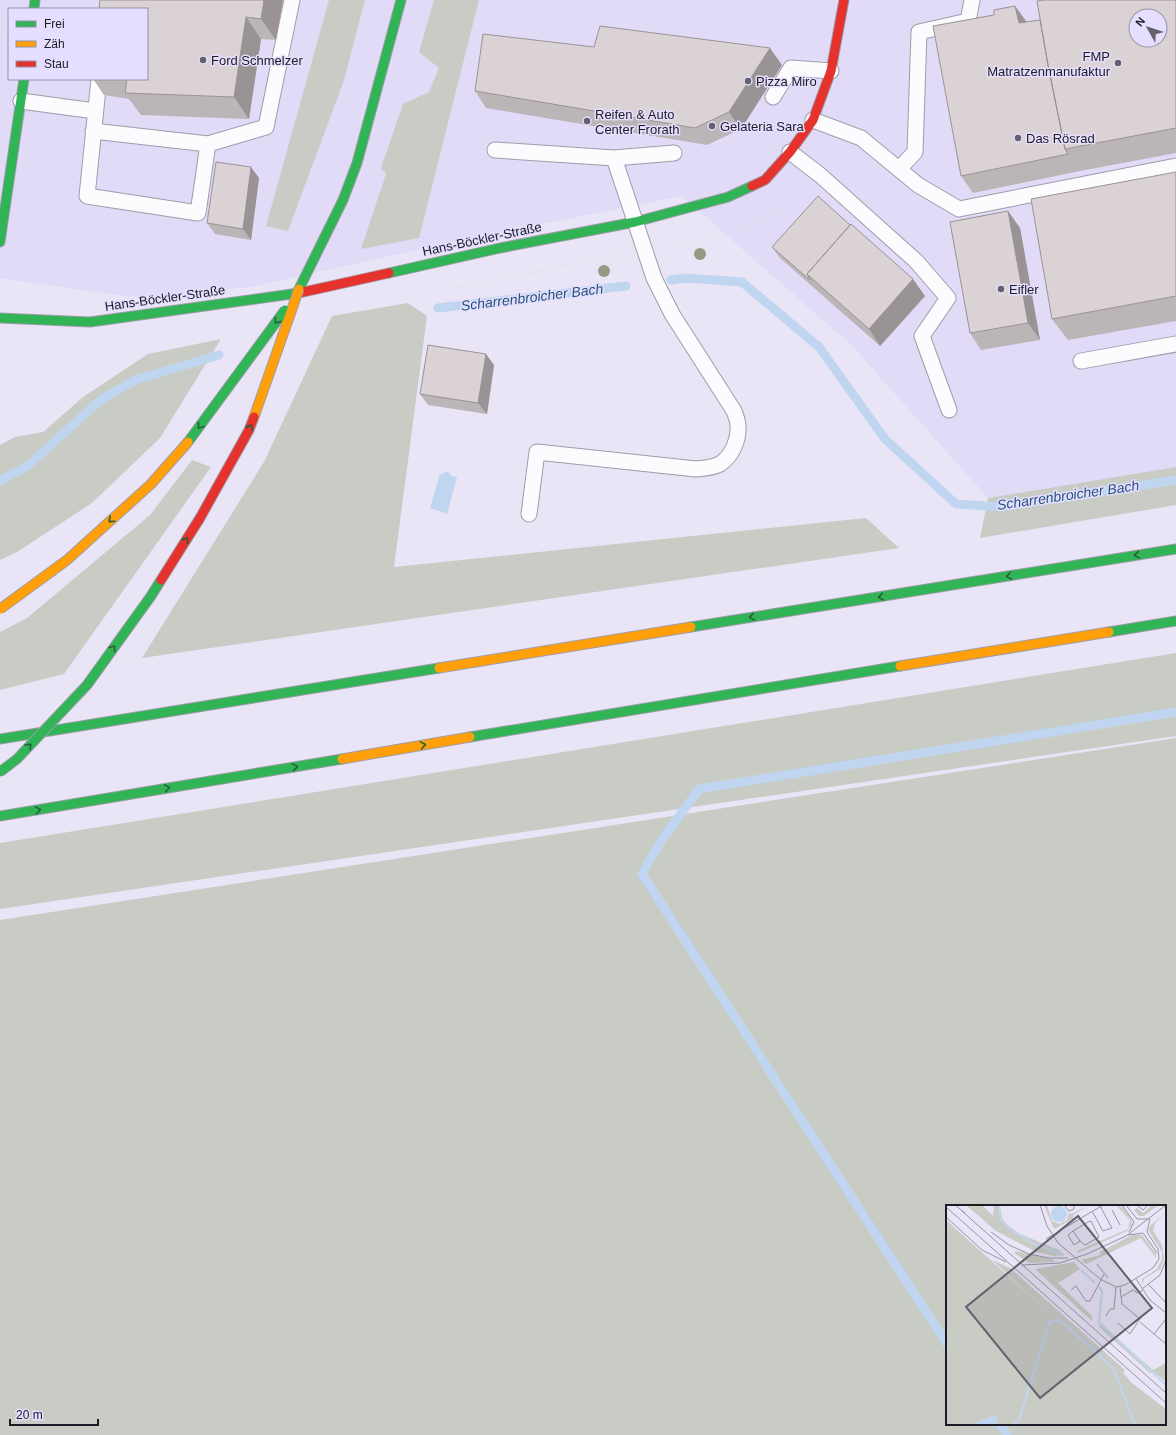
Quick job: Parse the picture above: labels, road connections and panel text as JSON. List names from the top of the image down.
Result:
{
  "streets": {
    "main road": ["Hans-Böckler-Straße"]
  },
  "water": ["Scharrenbroicher Bach"],
  "places": [
    "Ford Schmelzer",
    "FMP Matratzenmanufaktur",
    "Pizza Miro",
    "Reifen & Auto Center Frorath",
    "Gelateria Sara",
    "Das Rösrad",
    "Eifler"
  ],
  "legend": ["Frei", "Zäh", "Stau"],
  "scale_bar": "20 m",
  "north": "top left"
}
